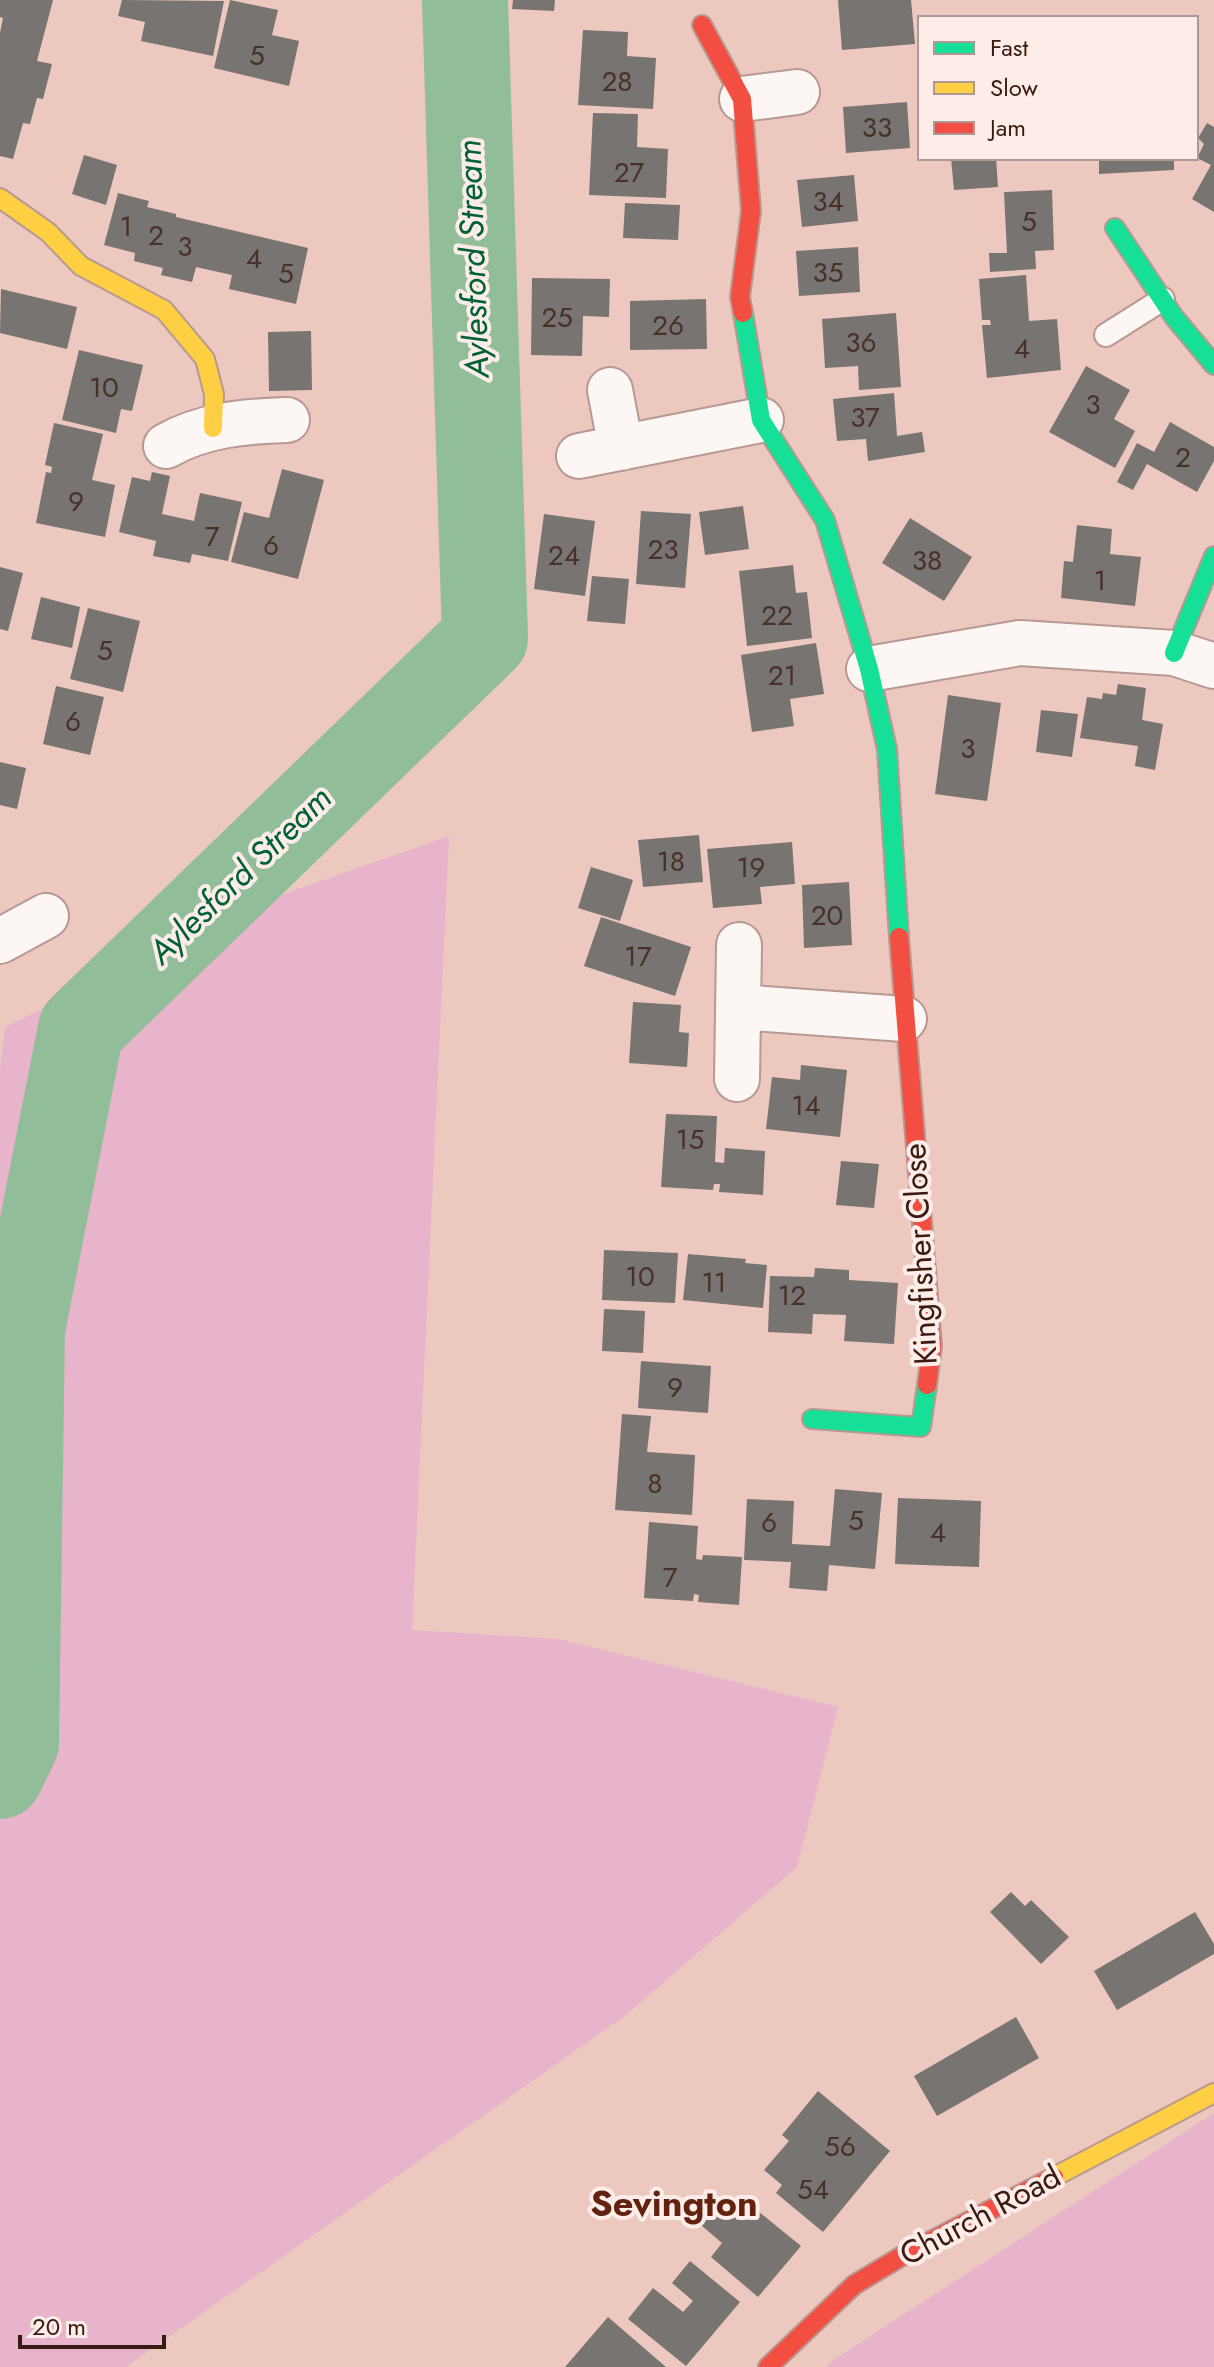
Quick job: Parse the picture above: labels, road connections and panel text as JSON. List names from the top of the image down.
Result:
{
  "streets": {
    "street": ["Kingfisher Close", "Church Road"]
  },
  "districts": ["Sevington"],
  "water": ["Aylesford Stream"],
  "house_numbers": [
    "5",
    "28",
    "33",
    "27",
    "34",
    "5",
    "1",
    "2",
    "3",
    "4",
    "35",
    "5",
    "25",
    "26",
    "36",
    "4",
    "10",
    "3",
    "37",
    "2",
    "9",
    "7",
    "6",
    "23",
    "24",
    "38",
    "1",
    "22",
    "5",
    "21",
    "6",
    "3",
    "18",
    "19",
    "20",
    "17",
    "14",
    "15",
    "10",
    "11",
    "12",
    "9",
    "8",
    "5",
    "6",
    "4",
    "7",
    "56",
    "54"
  ],
  "legend": ["Fast", "Slow", "Jam"],
  "scale_bar": "20 m"
}
